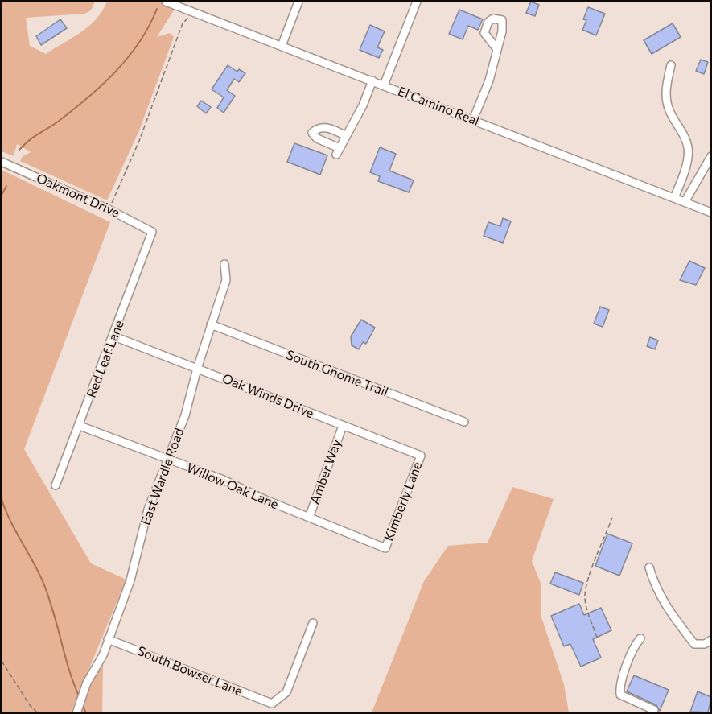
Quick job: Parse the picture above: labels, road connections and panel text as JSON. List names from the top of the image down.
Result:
{
  "streets": {
    "street": [
      "El Camino Real",
      "Oakmont Drive",
      "Red Leaf Lane",
      "South Gnome Trail",
      "Oak Winds Drive",
      "Amber Way",
      "East Wardle Road",
      "Willow Oak Lane",
      "Kimberly Lane",
      "South Bowser Lane"
    ]
  },
  "crossings": [
    ["Oakmont Drive", "Red Leaf Lane"],
    ["Red Leaf Lane", "Oak Winds Drive"],
    ["Red Leaf Lane", "Willow Oak Lane"],
    ["South Gnome Trail", "East Wardle Road"],
    ["Oak Winds Drive", "Amber Way"],
    ["Oak Winds Drive", "East Wardle Road"],
    ["Oak Winds Drive", "Kimberly Lane"],
    ["Amber Way", "Willow Oak Lane"],
    ["East Wardle Road", "Willow Oak Lane"],
    ["East Wardle Road", "South Bowser Lane"],
    ["Willow Oak Lane", "Kimberly Lane"]
  ]
}
